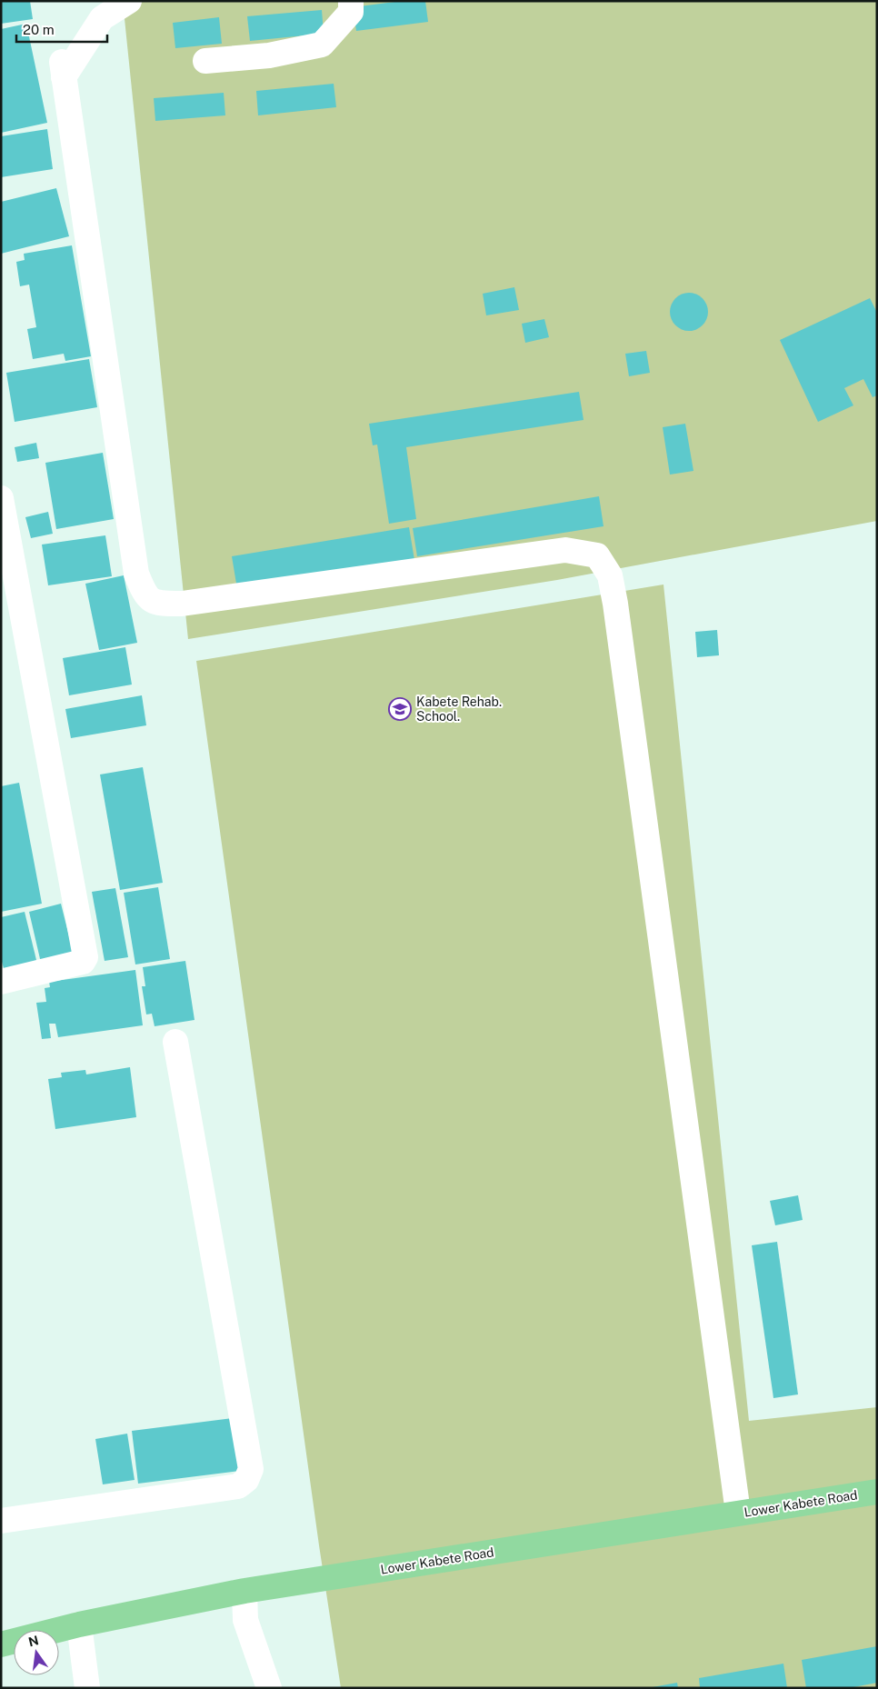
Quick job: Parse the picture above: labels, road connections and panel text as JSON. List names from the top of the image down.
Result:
{
  "streets": {
    "main road": ["Lower Kabete Road"]
  },
  "places": {
    "school or university": ["Kabete Rehab. School."]
  },
  "scale_bar": "20 m",
  "north": "top"
}
